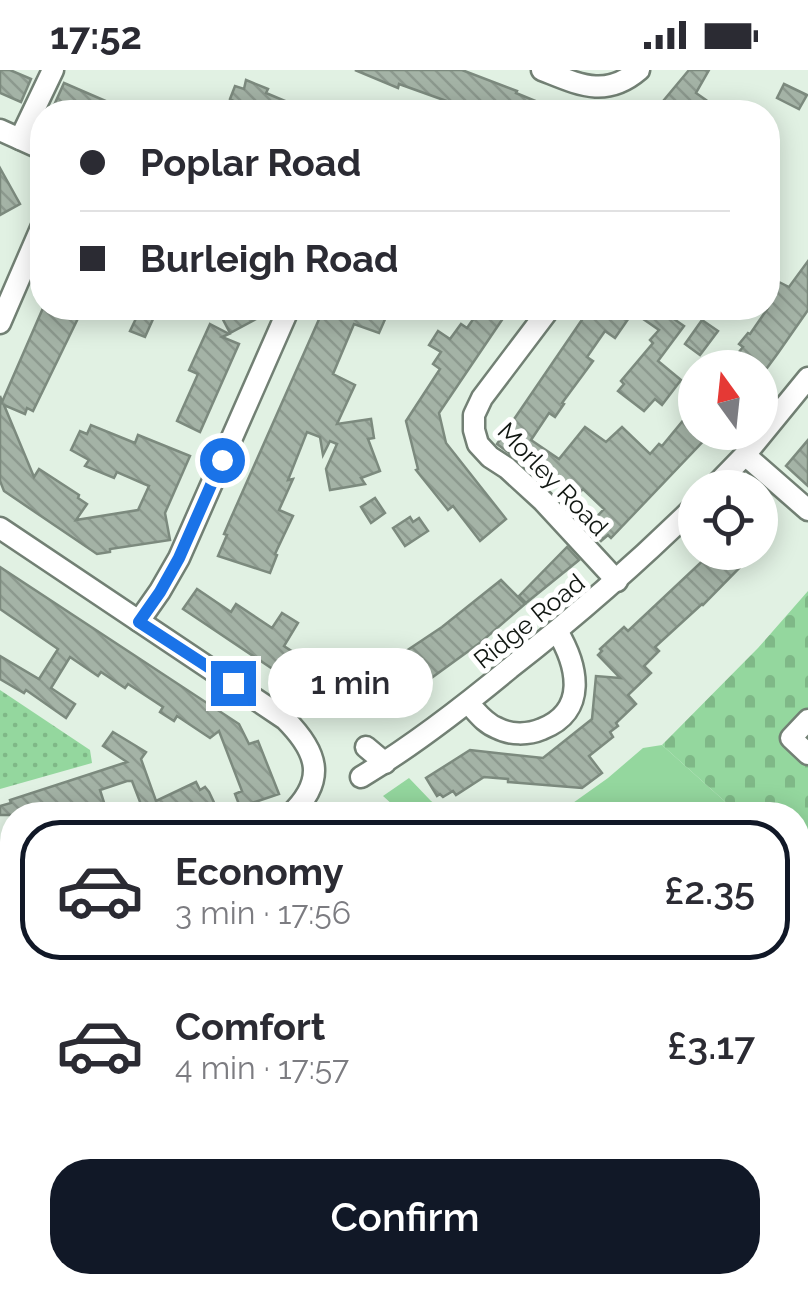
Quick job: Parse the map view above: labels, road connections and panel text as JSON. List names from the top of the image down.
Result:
{
  "streets": {
    "street": ["Morley Road", "Ridge Road"]
  },
  "crossings": [
    ["Morley Road", "Ridge Road"]
  ],
  "north": "top",
  "page": {
    "status": "17:52",
    "banner": ["Poplar Road", "Burleigh Road"],
    "bubble": "1 min",
    "list": [
      {
        "name": "Economy",
        "note": "3 min · 17:56",
        "value": "£2.35"
      },
      {
        "name": "Comfort",
        "note": "4 min · 17:57",
        "value": "£3.17"
      }
    ],
    "buttons": "Confirm"
  }
}
